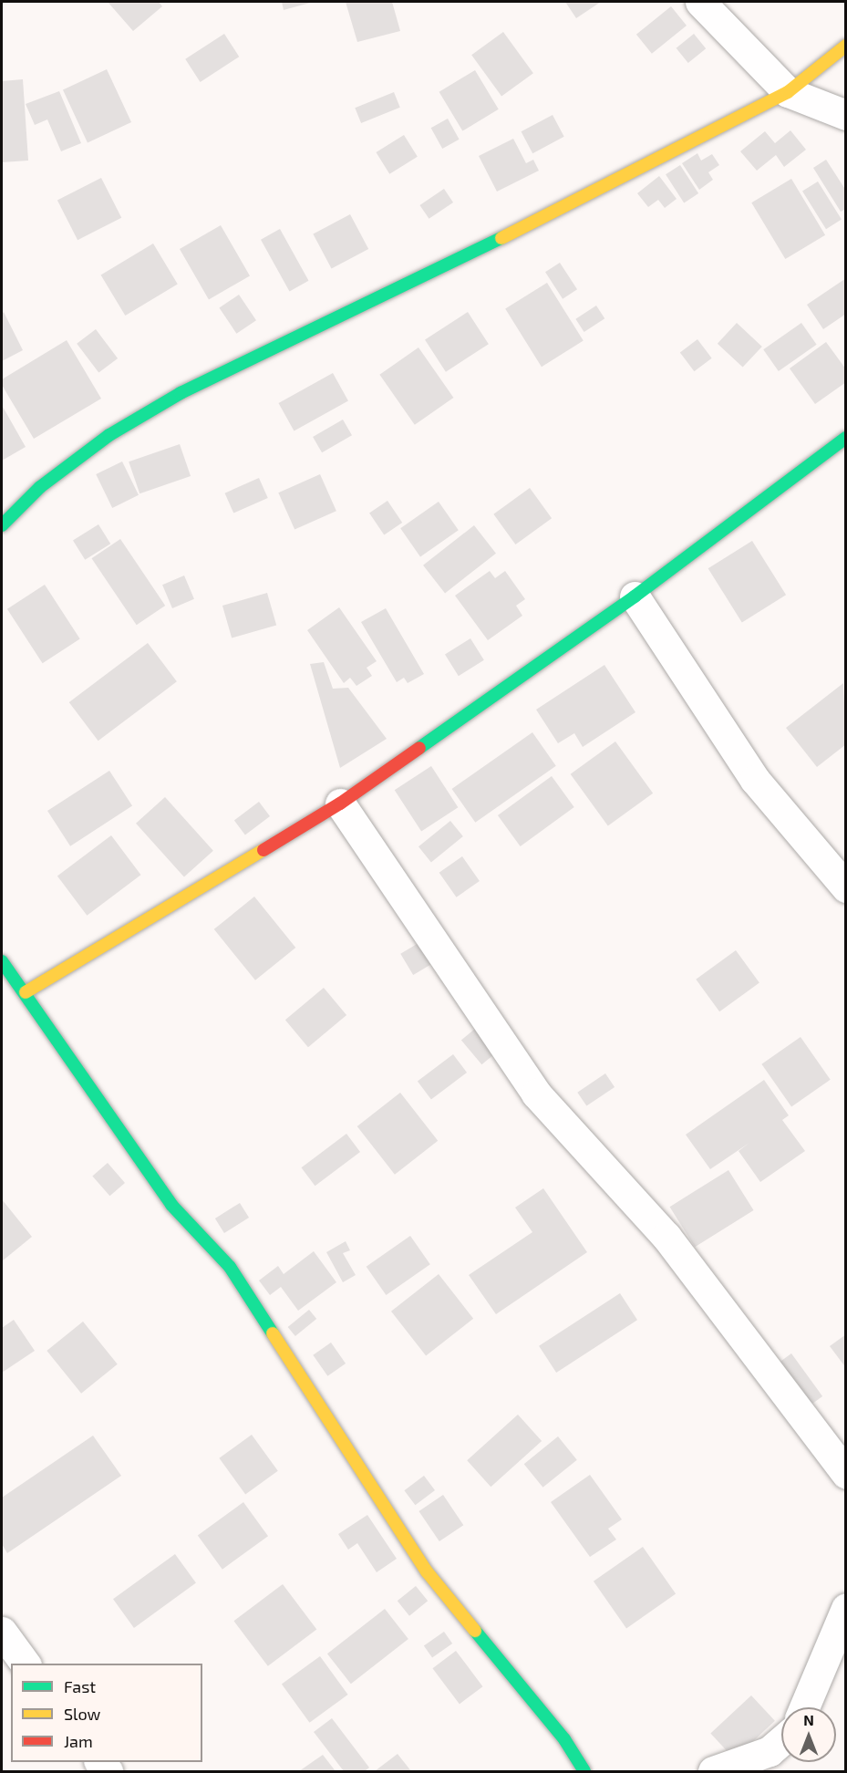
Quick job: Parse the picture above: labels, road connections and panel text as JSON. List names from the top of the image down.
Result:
{
  "legend": ["Fast", "Slow", "Jam"],
  "north": "top"
}
